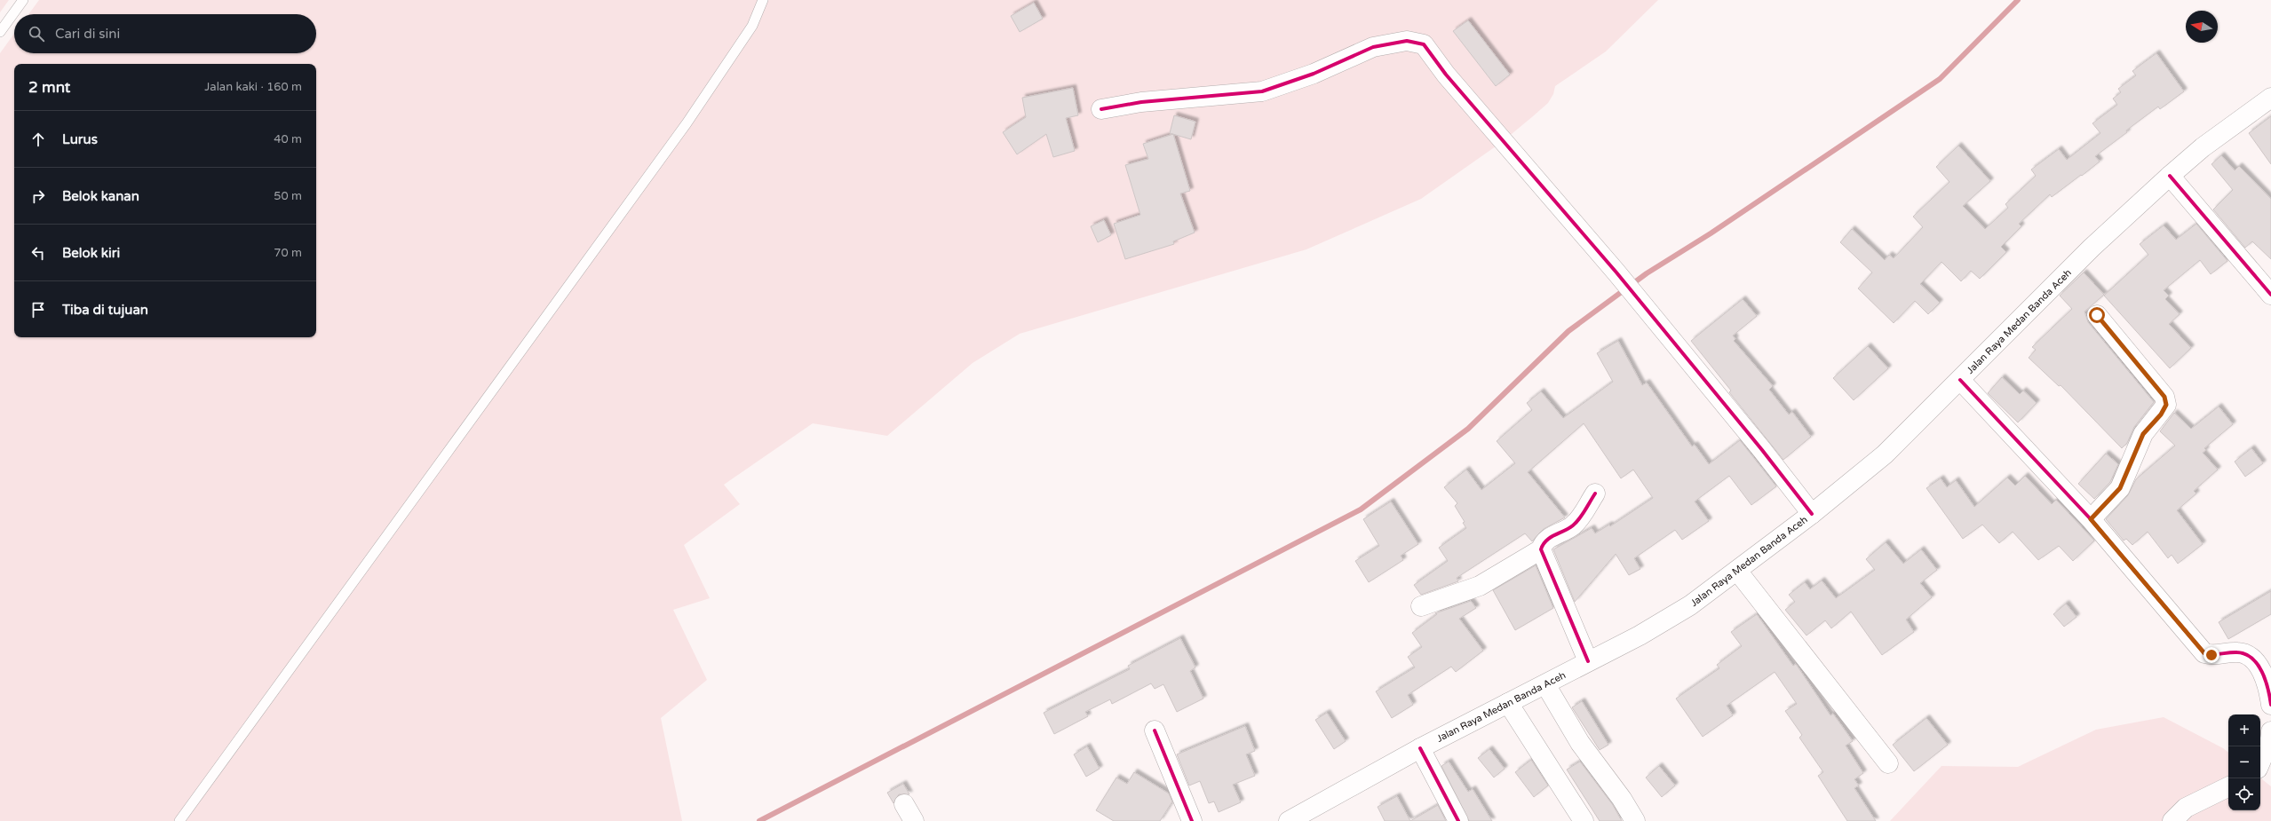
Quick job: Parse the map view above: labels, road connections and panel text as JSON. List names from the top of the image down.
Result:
{
  "streets": {
    "main road": ["Jalan Raya Medan Banda Aceh"]
  },
  "north": "left",
  "page": {
    "search": "Cari di sini",
    "heading": ["2 mnt", "Jalan kaki · 160 m"],
    "list": [
      ["Lurus", "40 m"],
      ["Belok kanan", "50 m"],
      ["Belok kiri", "70 m"],
      "Tiba di tujuan"
    ],
    "map_buttons": ["+", "−"]
  }
}
